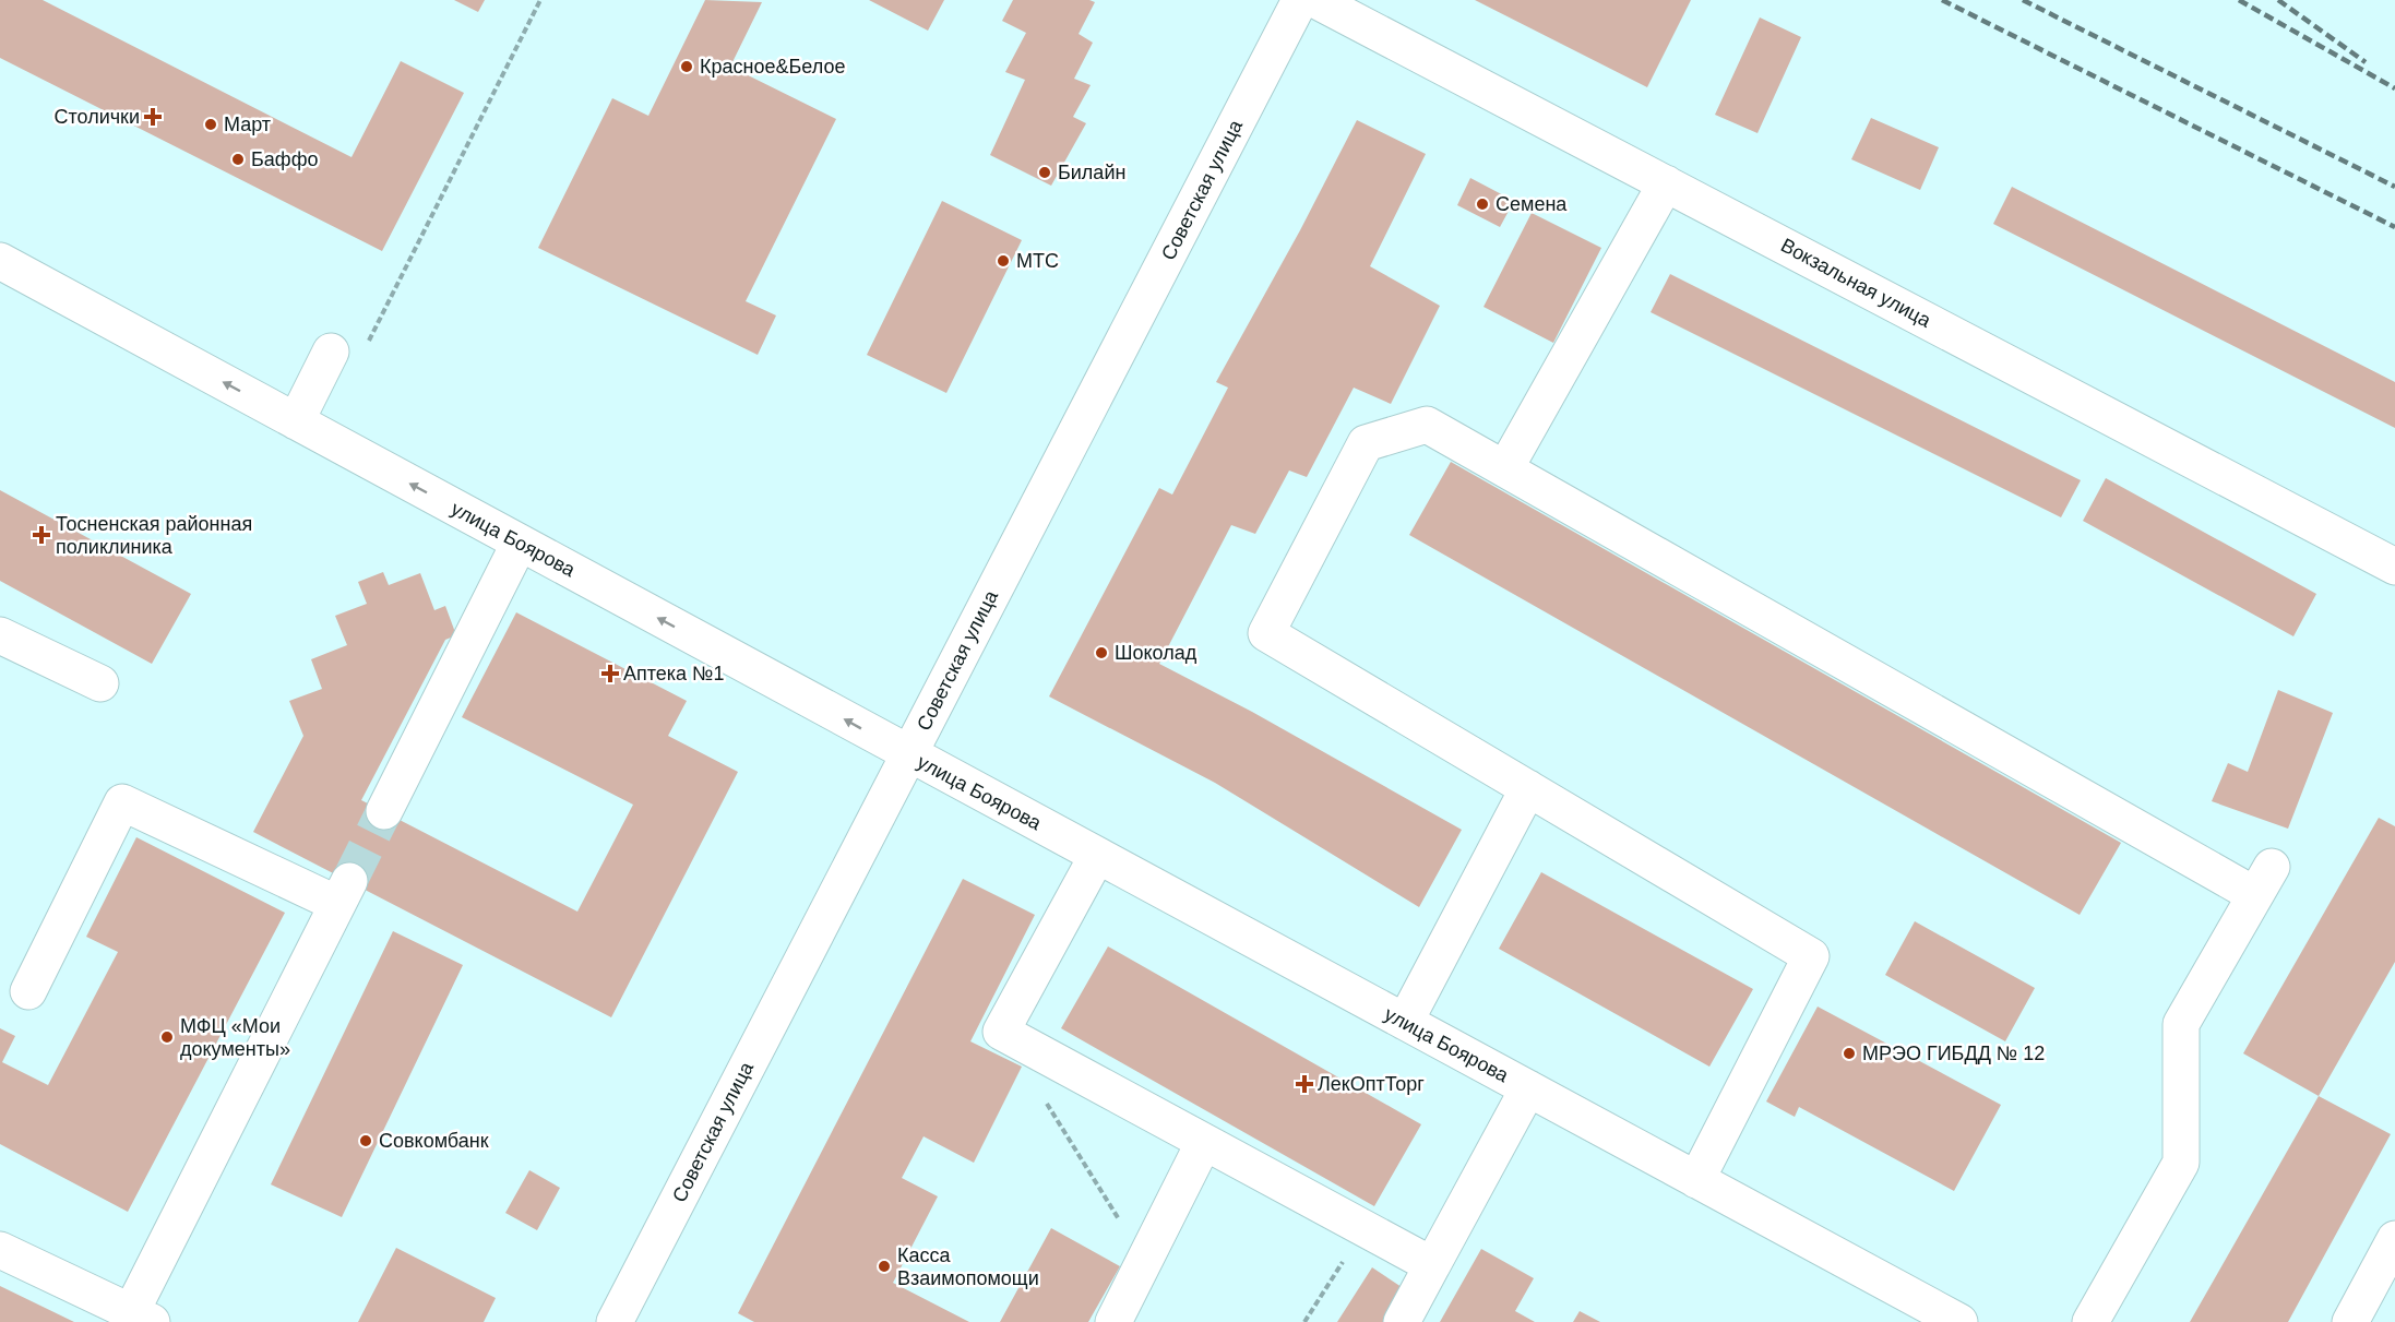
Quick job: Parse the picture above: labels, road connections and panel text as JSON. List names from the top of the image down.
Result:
{
  "streets": {
    "street": ["Советская улица", "Вокзальная улица", "улица Боярова"]
  },
  "crossings": [
    ["Советская улица", "улица Боярова"]
  ],
  "one_way": ["улица Боярова"],
  "places": {
    "other": [
      "Красное&Белое",
      "Март",
      "Баффо",
      "Билайн",
      "Семена",
      "МТС",
      "Шоколад",
      "МФЦ «Мои документы»",
      "МРЭО ГИБДД № 12",
      "Совкомбанк",
      "Касса Взаимопомощи"
    ],
    "health": [
      "Столички",
      "Тосненская районная поликлиника",
      "Аптека №1",
      "ЛекОптТорг"
    ]
  }
}
